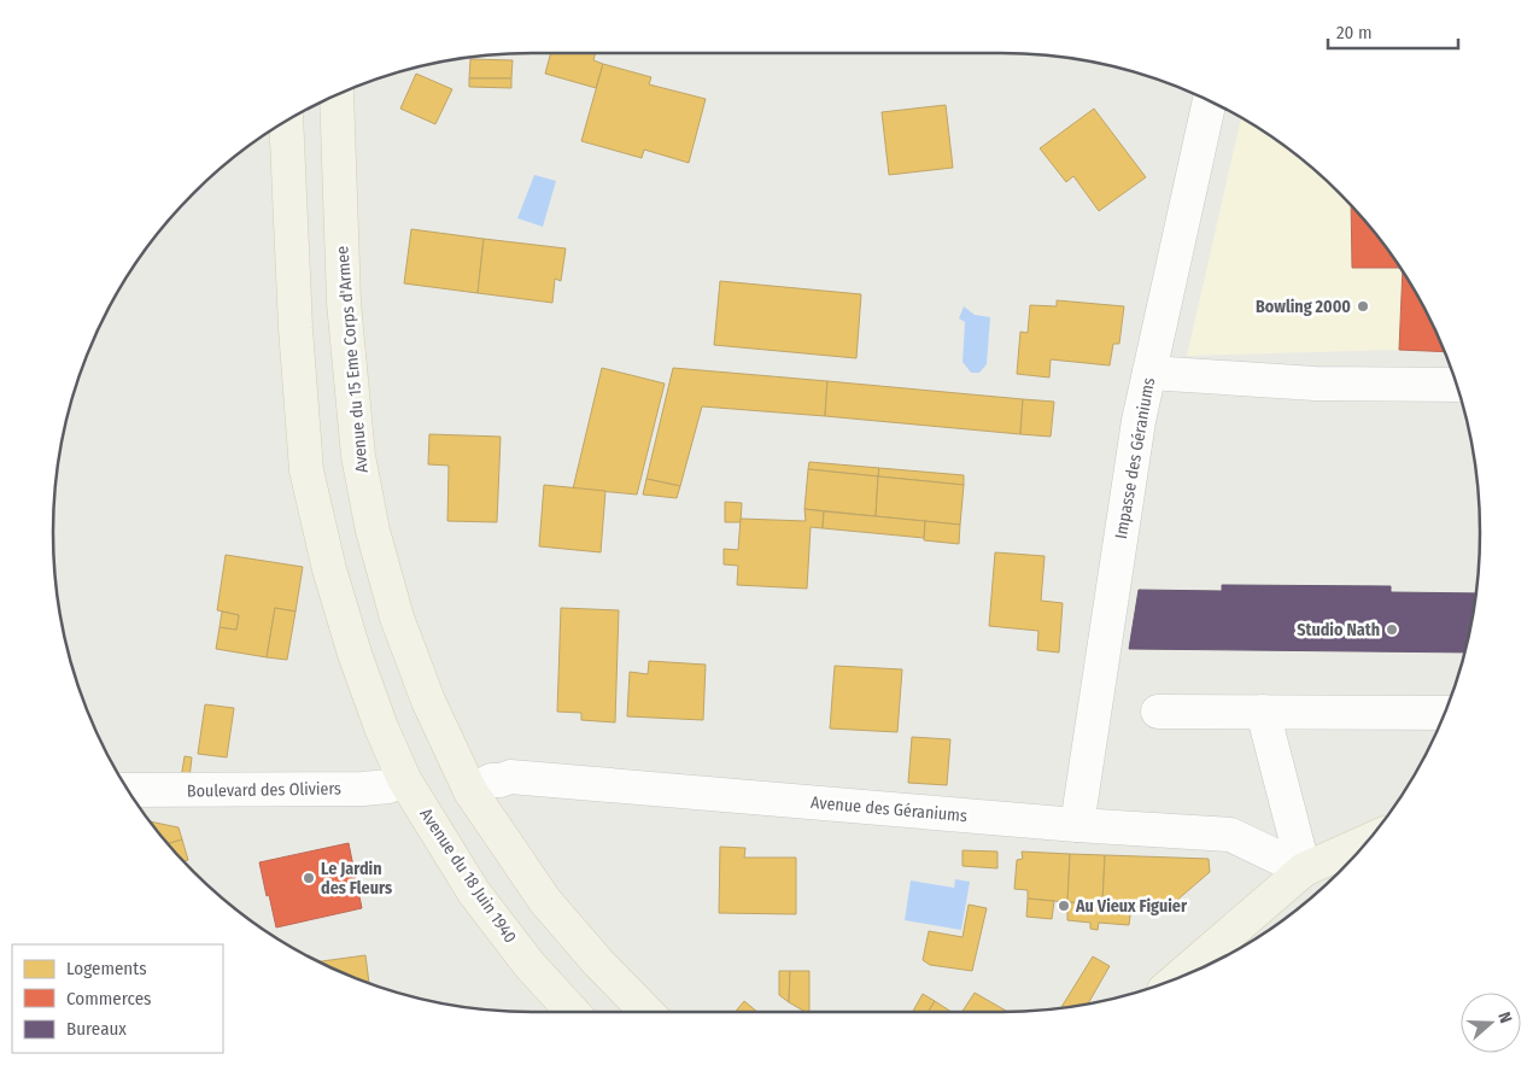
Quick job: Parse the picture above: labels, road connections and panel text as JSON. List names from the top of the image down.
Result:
{
  "streets": {
    "main road": ["Avenue du 15 Eme Corps d'Armee", "Avenue du 18 Juin 1940"],
    "street": ["Impasse des Géraniums", "Boulevard des Oliviers", "Avenue des Géraniums"]
  },
  "crossings": [
    ["Avenue du 15 Eme Corps d'Armee", "Avenue des Géraniums"],
    ["Impasse des Géraniums", "Avenue des Géraniums"],
    ["Boulevard des Oliviers", "Avenue du 18 Juin 1940"]
  ],
  "places": [
    "Bowling 2000",
    "Studio Nath",
    "Le Jardin des Fleurs",
    "Au Vieux Figuier"
  ],
  "legend": ["Logements", "Commerces", "Bureaux"],
  "scale_bar": "20 m",
  "north": "right"
}
